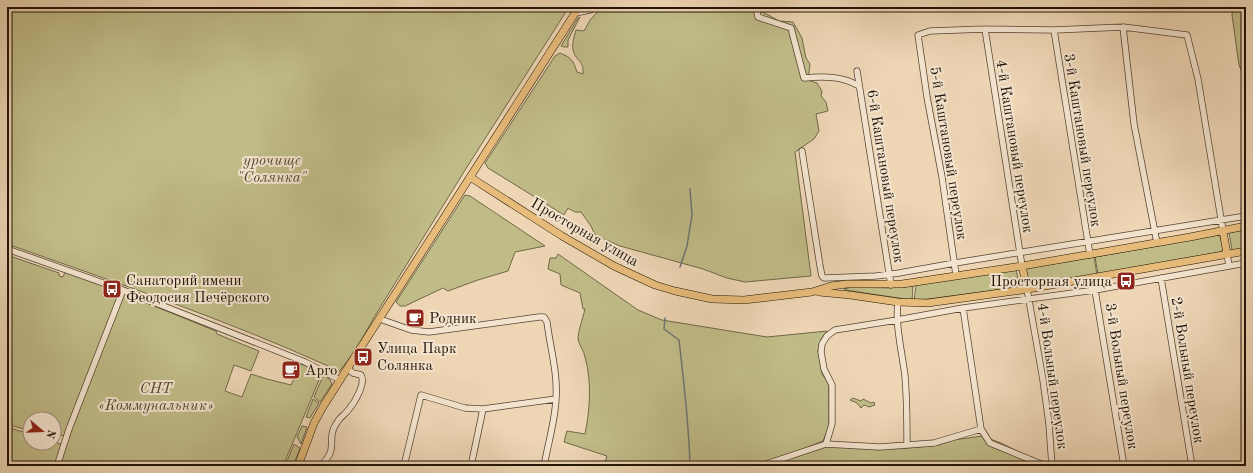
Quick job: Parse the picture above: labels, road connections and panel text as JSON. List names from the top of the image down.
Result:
{
  "streets": {
    "main road": ["Просторная улица"],
    "street": [
      "3-й Каштановый переулок",
      "4-й Каштановый переулок",
      "5-й Каштановый переулок",
      "6-й Каштановый переулок",
      "2-й Вольный переулок",
      "4-й Вольный переулок",
      "3-й Вольный переулок"
    ]
  },
  "crossings": [
    ["3-й Каштановый переулок", "Просторная улица"],
    ["4-й Каштановый переулок", "5-й Каштановый переулок"],
    ["4-й Каштановый переулок", "Просторная улица"],
    ["5-й Каштановый переулок", "Просторная улица"],
    ["6-й Каштановый переулок", "Просторная улица"],
    ["Просторная улица", "4-й Вольный переулок"]
  ],
  "parks": ["урочище \"Солянка\"", "СНТ «Коммунальник»"],
  "places": {
    "bus stop": ["Просторная улица", "Санаторий имени Феодосия Печёрского", "Улица Парк Солянка"],
    "cafe": ["Родник", "Арго"]
  },
  "north": "right"
}
